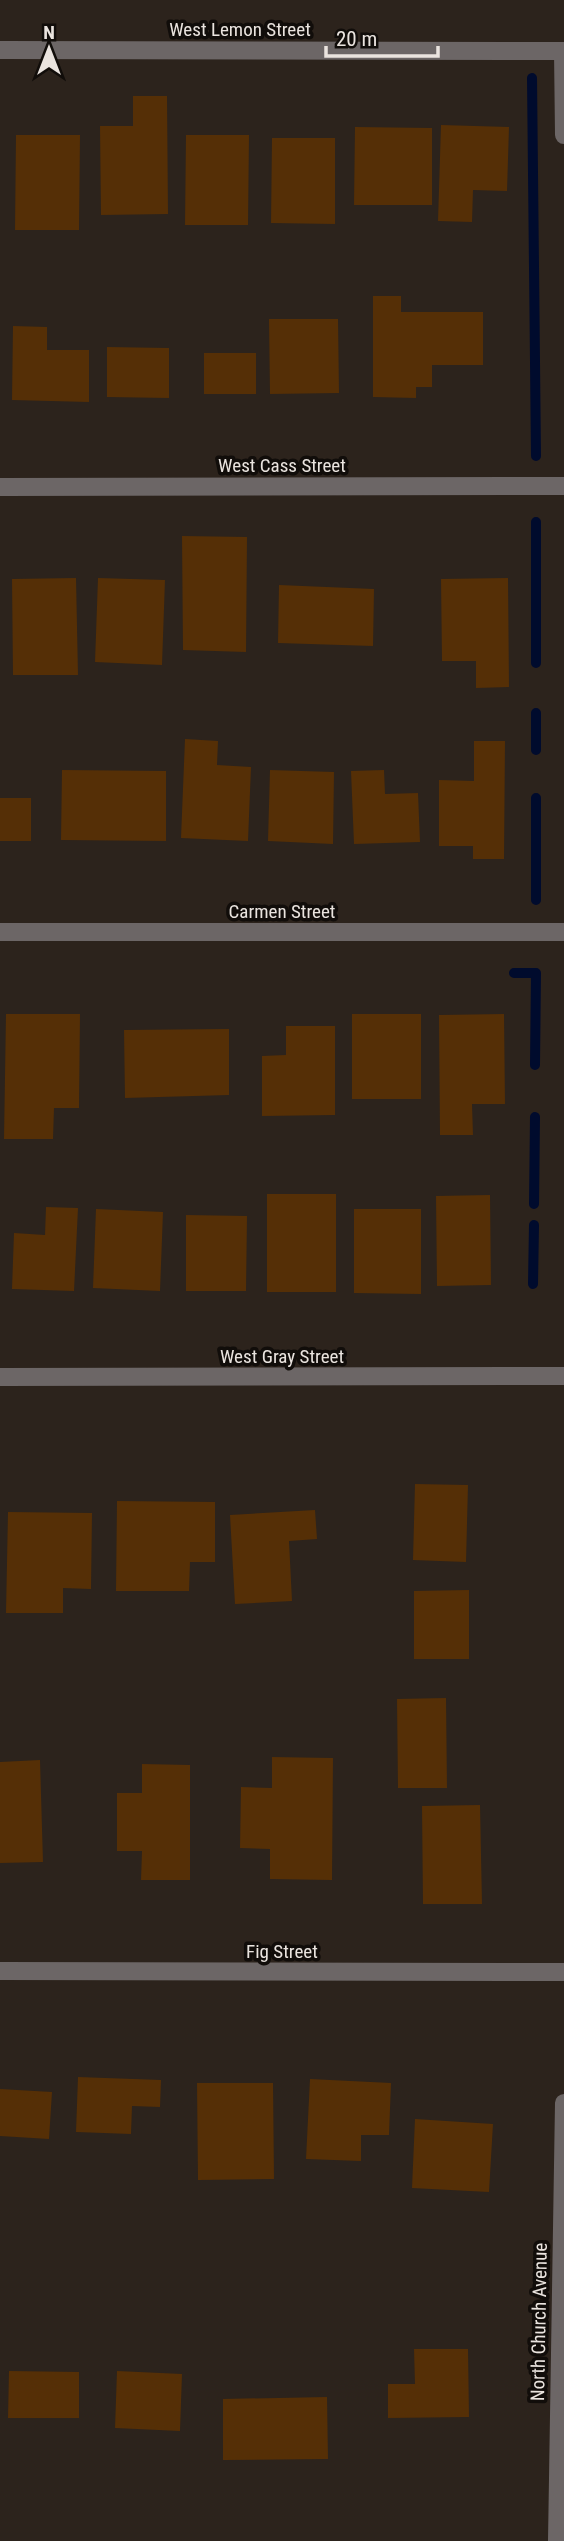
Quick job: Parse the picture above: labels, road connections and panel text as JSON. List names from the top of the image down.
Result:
{
  "streets": {
    "street": [
      "West Lemon Street",
      "West Cass Street",
      "Carmen Street",
      "West Gray Street",
      "Fig Street",
      "North Church Avenue"
    ]
  },
  "scale_bar": "20 m",
  "north": "top"
}
